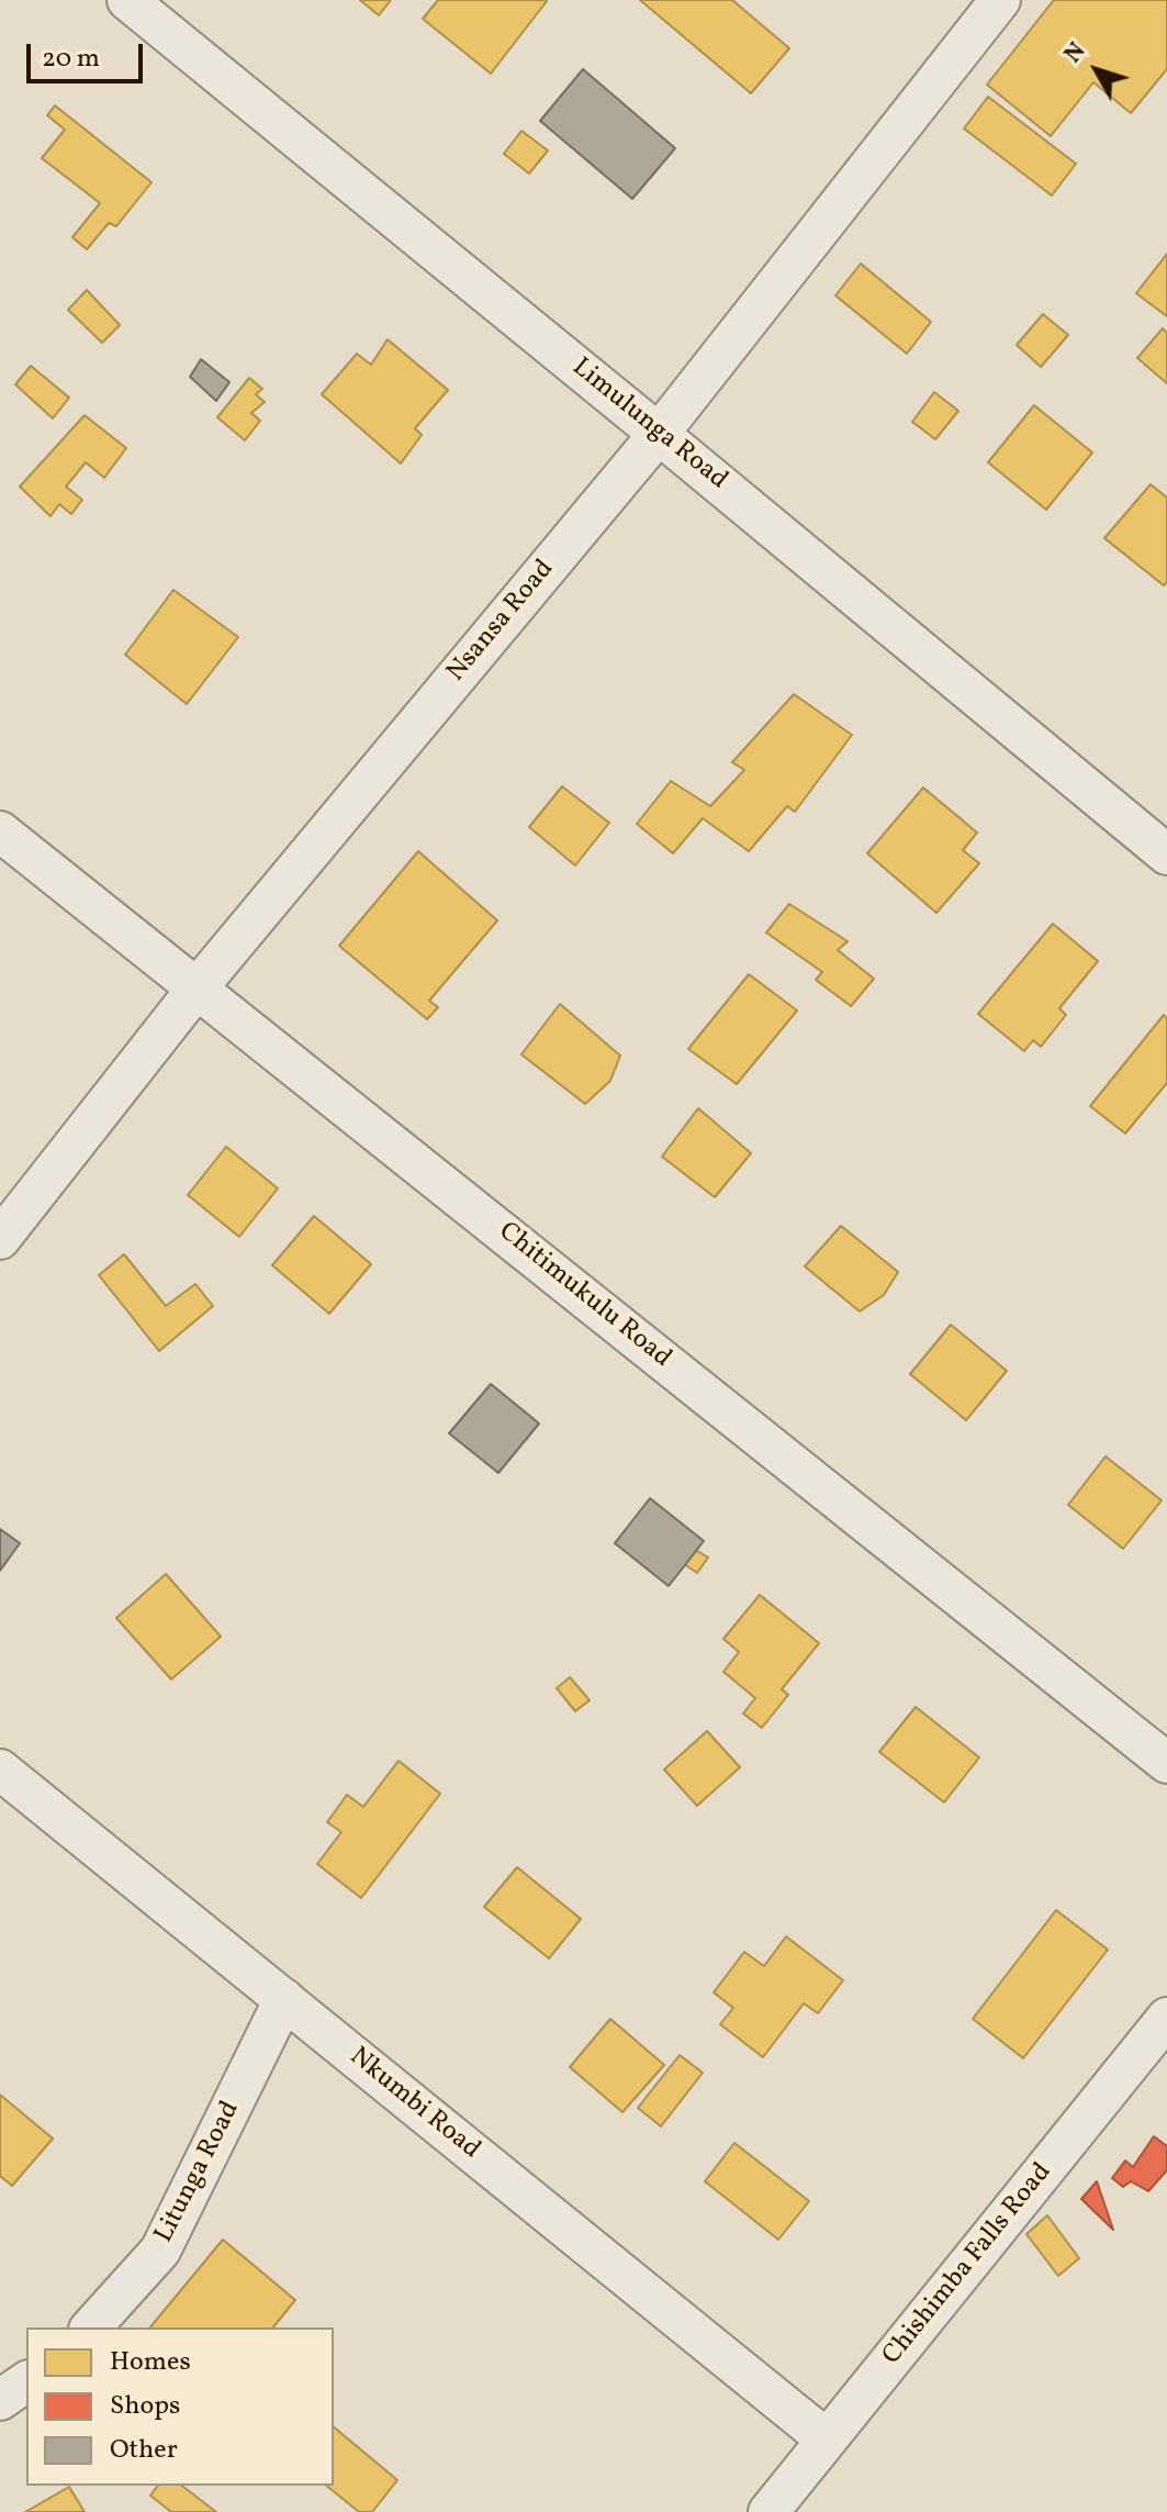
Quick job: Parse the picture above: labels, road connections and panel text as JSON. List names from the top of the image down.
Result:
{
  "streets": {
    "street": [
      "Limulunga Road",
      "Nsansa Road",
      "Chitimukulu Road",
      "Nkumbi Road",
      "Litunga Road",
      "Chishimba Falls Road"
    ]
  },
  "crossings": [
    ["Limulunga Road", "Nsansa Road"],
    ["Nsansa Road", "Chitimukulu Road"],
    ["Nkumbi Road", "Litunga Road"],
    ["Nkumbi Road", "Chishimba Falls Road"]
  ],
  "legend": ["Homes", "Shops", "Other"],
  "scale_bar": "20 m",
  "north": "top left"
}
